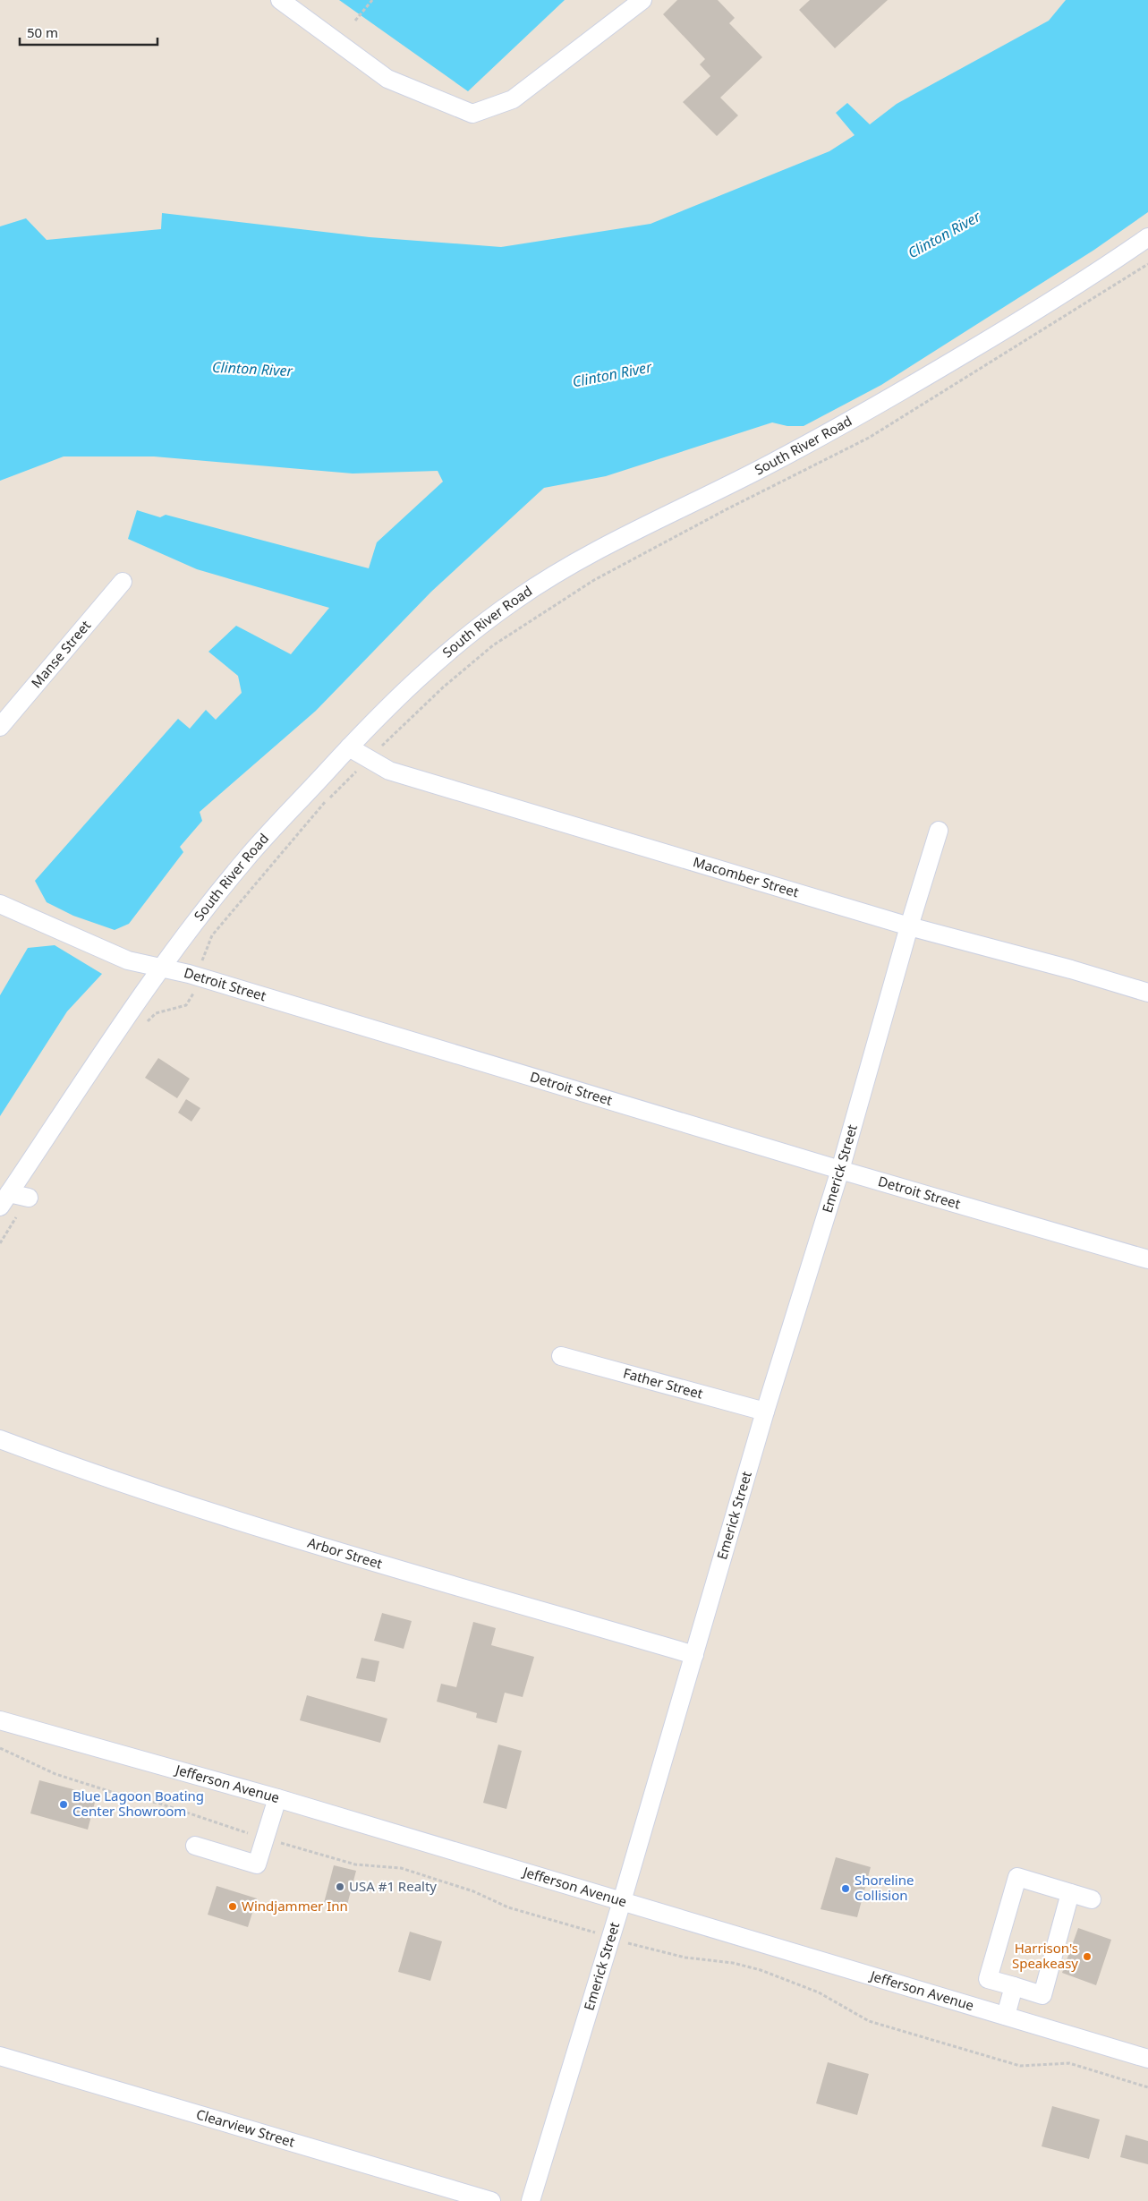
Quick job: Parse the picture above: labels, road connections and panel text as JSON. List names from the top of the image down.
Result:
{
  "streets": {
    "street": [
      "South River Road",
      "Manse Street",
      "Macomber Street",
      "Detroit Street",
      "Emerick Street",
      "Father Street",
      "Arbor Street",
      "Jefferson Avenue",
      "Clearview Street"
    ]
  },
  "crossings": [
    ["South River Road", "Macomber Street"],
    ["South River Road", "Detroit Street"],
    ["Macomber Street", "Emerick Street"],
    ["Detroit Street", "Emerick Street"],
    ["Emerick Street", "Father Street"],
    ["Emerick Street", "Arbor Street"],
    ["Emerick Street", "Jefferson Avenue"]
  ],
  "water": ["Clinton River"],
  "places": [
    "Blue Lagoon Boating Center Showroom",
    "USA #1 Realty",
    "Shoreline Collision",
    "Windjammer Inn",
    "Harrison's Speakeasy"
  ],
  "scale_bar": "50 m"
}
